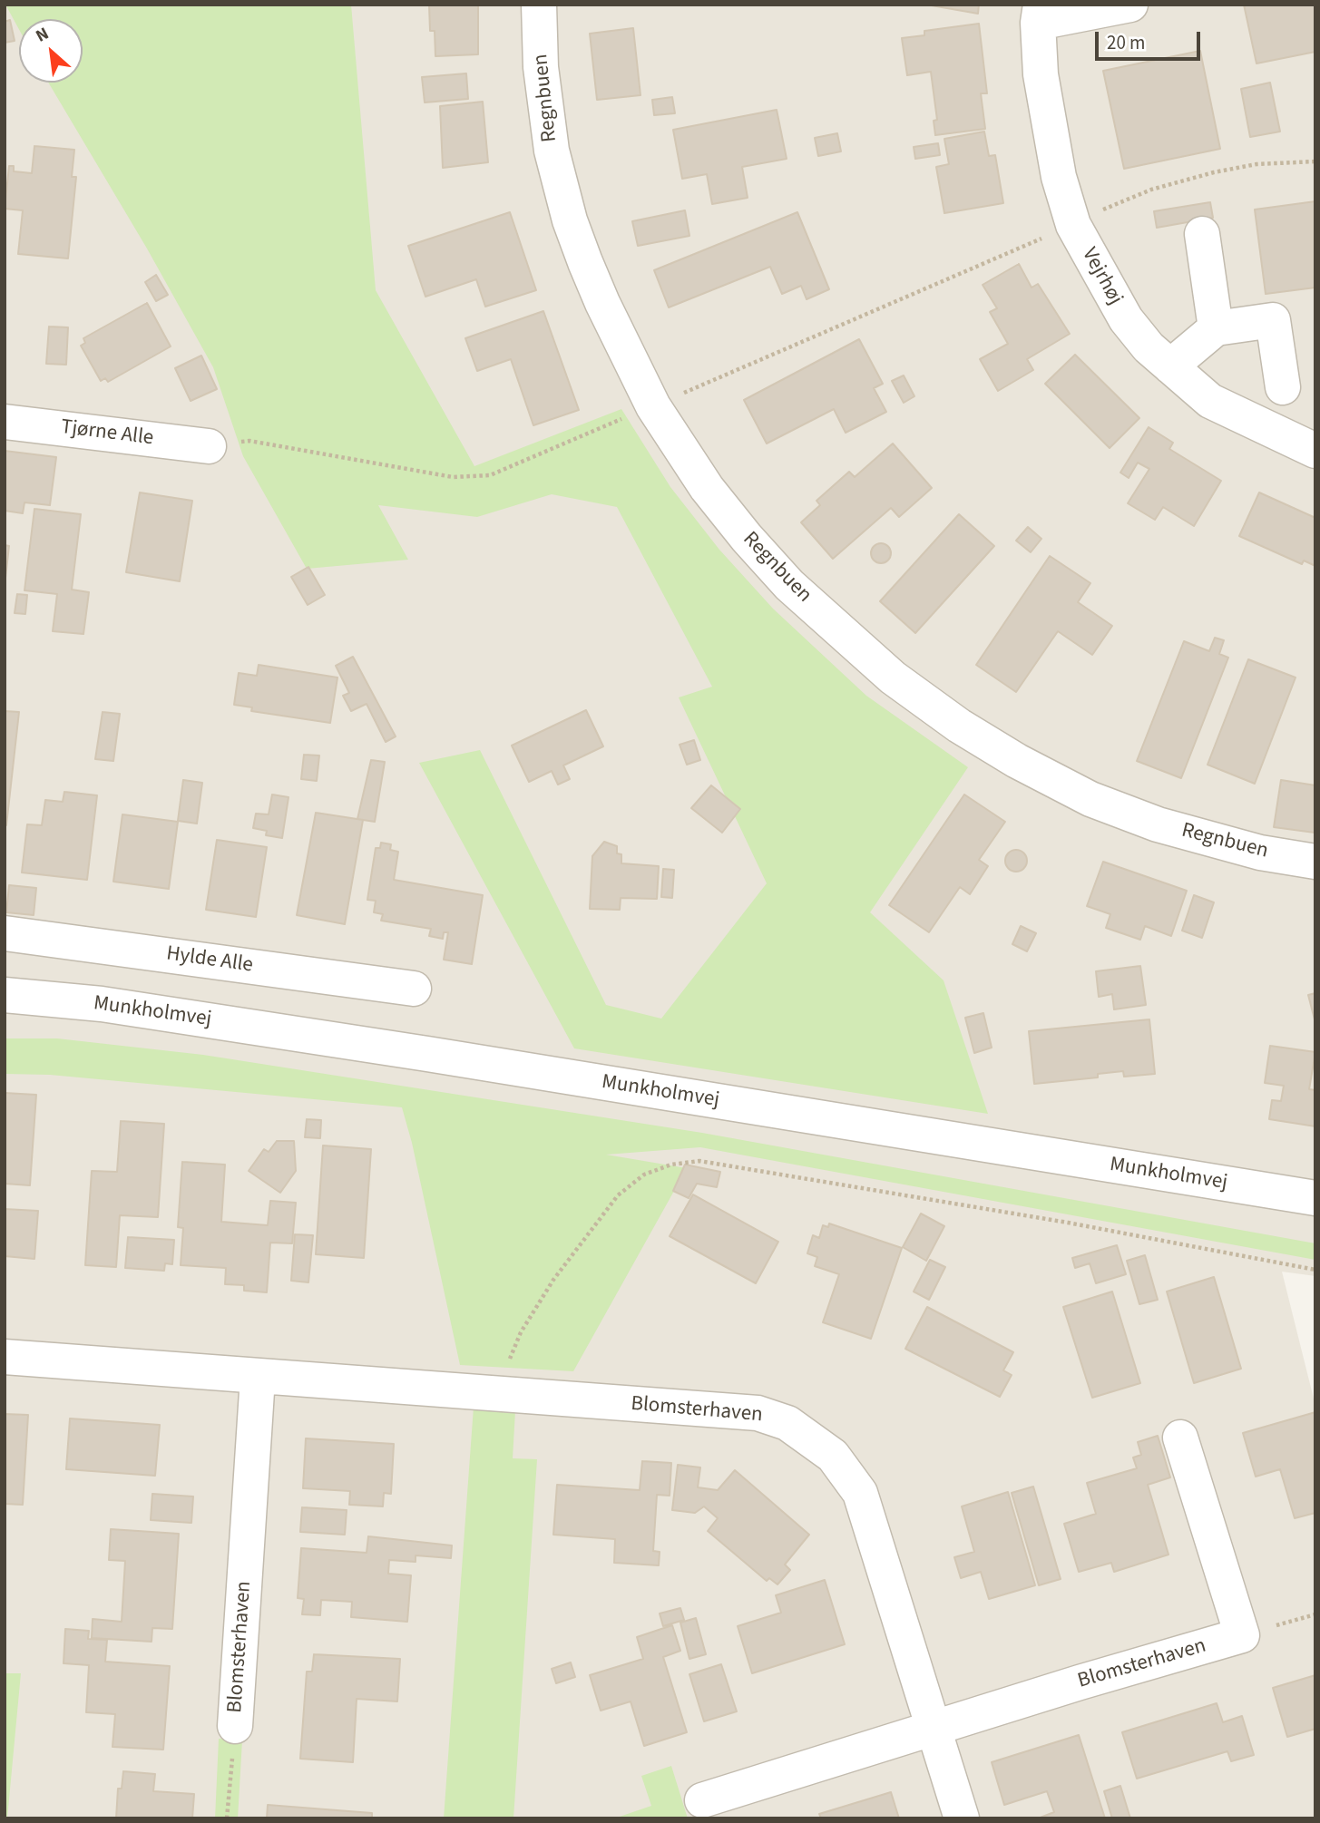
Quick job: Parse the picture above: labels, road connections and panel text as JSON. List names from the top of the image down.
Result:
{
  "streets": {
    "street": [
      "Regnbuen",
      "Vejrhøj",
      "Tjørne Alle",
      "Hylde Alle",
      "Munkholmvej",
      "Blomsterhaven"
    ]
  },
  "scale_bar": "20 m",
  "north": "top left"
}
